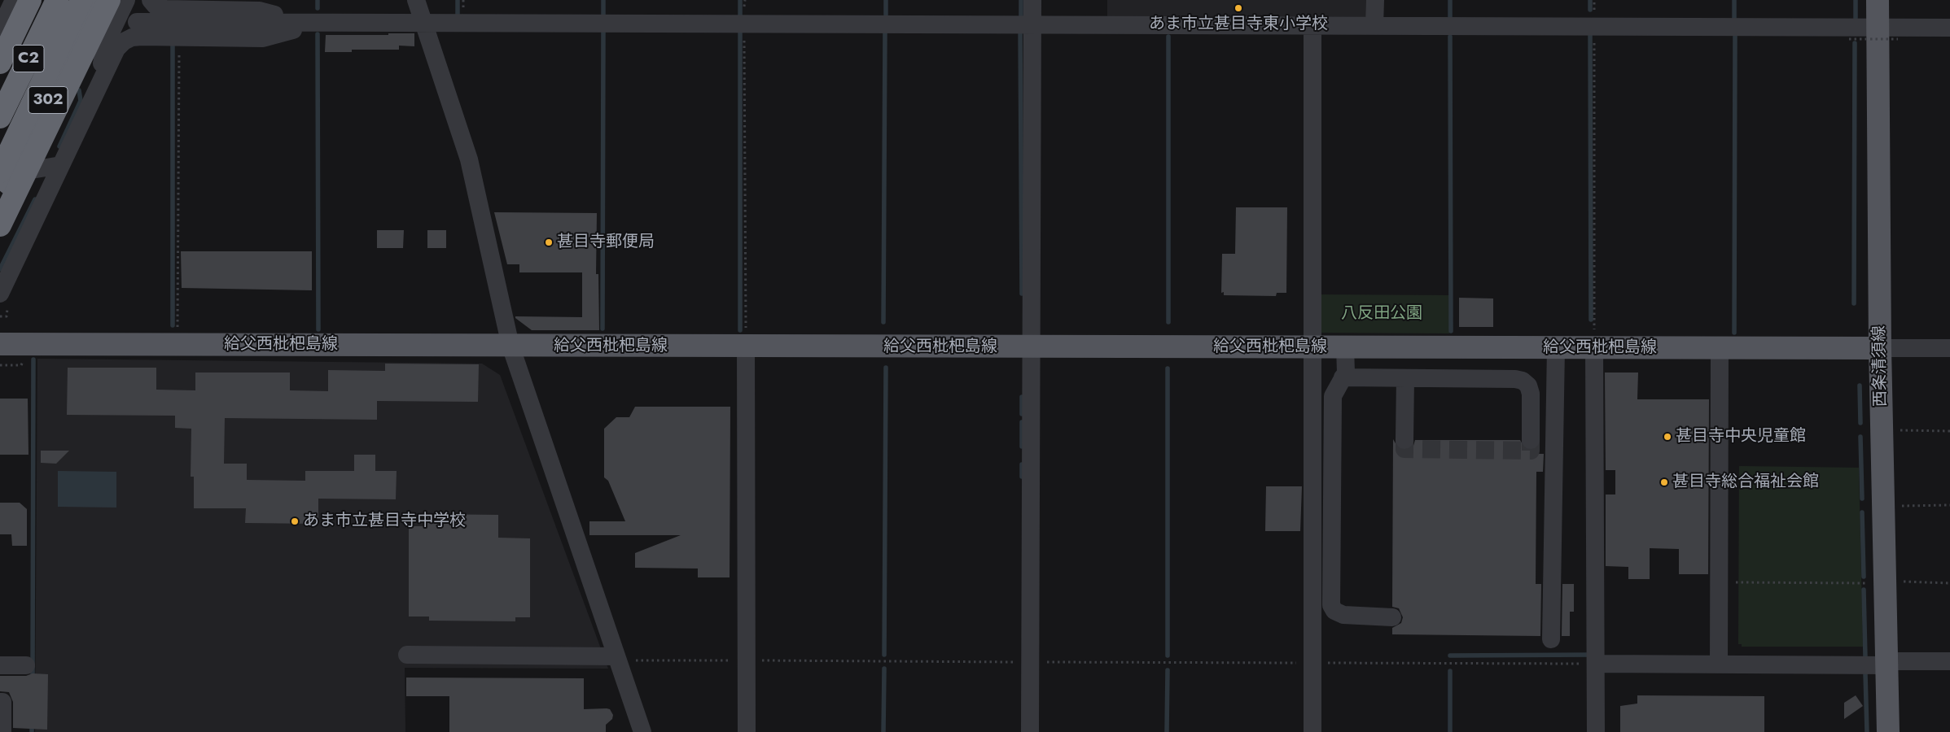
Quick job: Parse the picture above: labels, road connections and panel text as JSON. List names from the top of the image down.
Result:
{
  "streets": {
    "highway": ["C2", "302"],
    "main road": ["給父西枇杷島線", "西条清須線"]
  },
  "crossings": [
    ["C2", "302"],
    ["給父西枇杷島線", "西条清須線"]
  ],
  "parks": ["八反田公園"],
  "places": [
    "あま市立甚目寺東小学校",
    "甚目寺郵便局",
    "甚目寺中央児童館",
    "甚目寺総合福祉会館",
    "あま市立甚目寺中学校"
  ]
}
